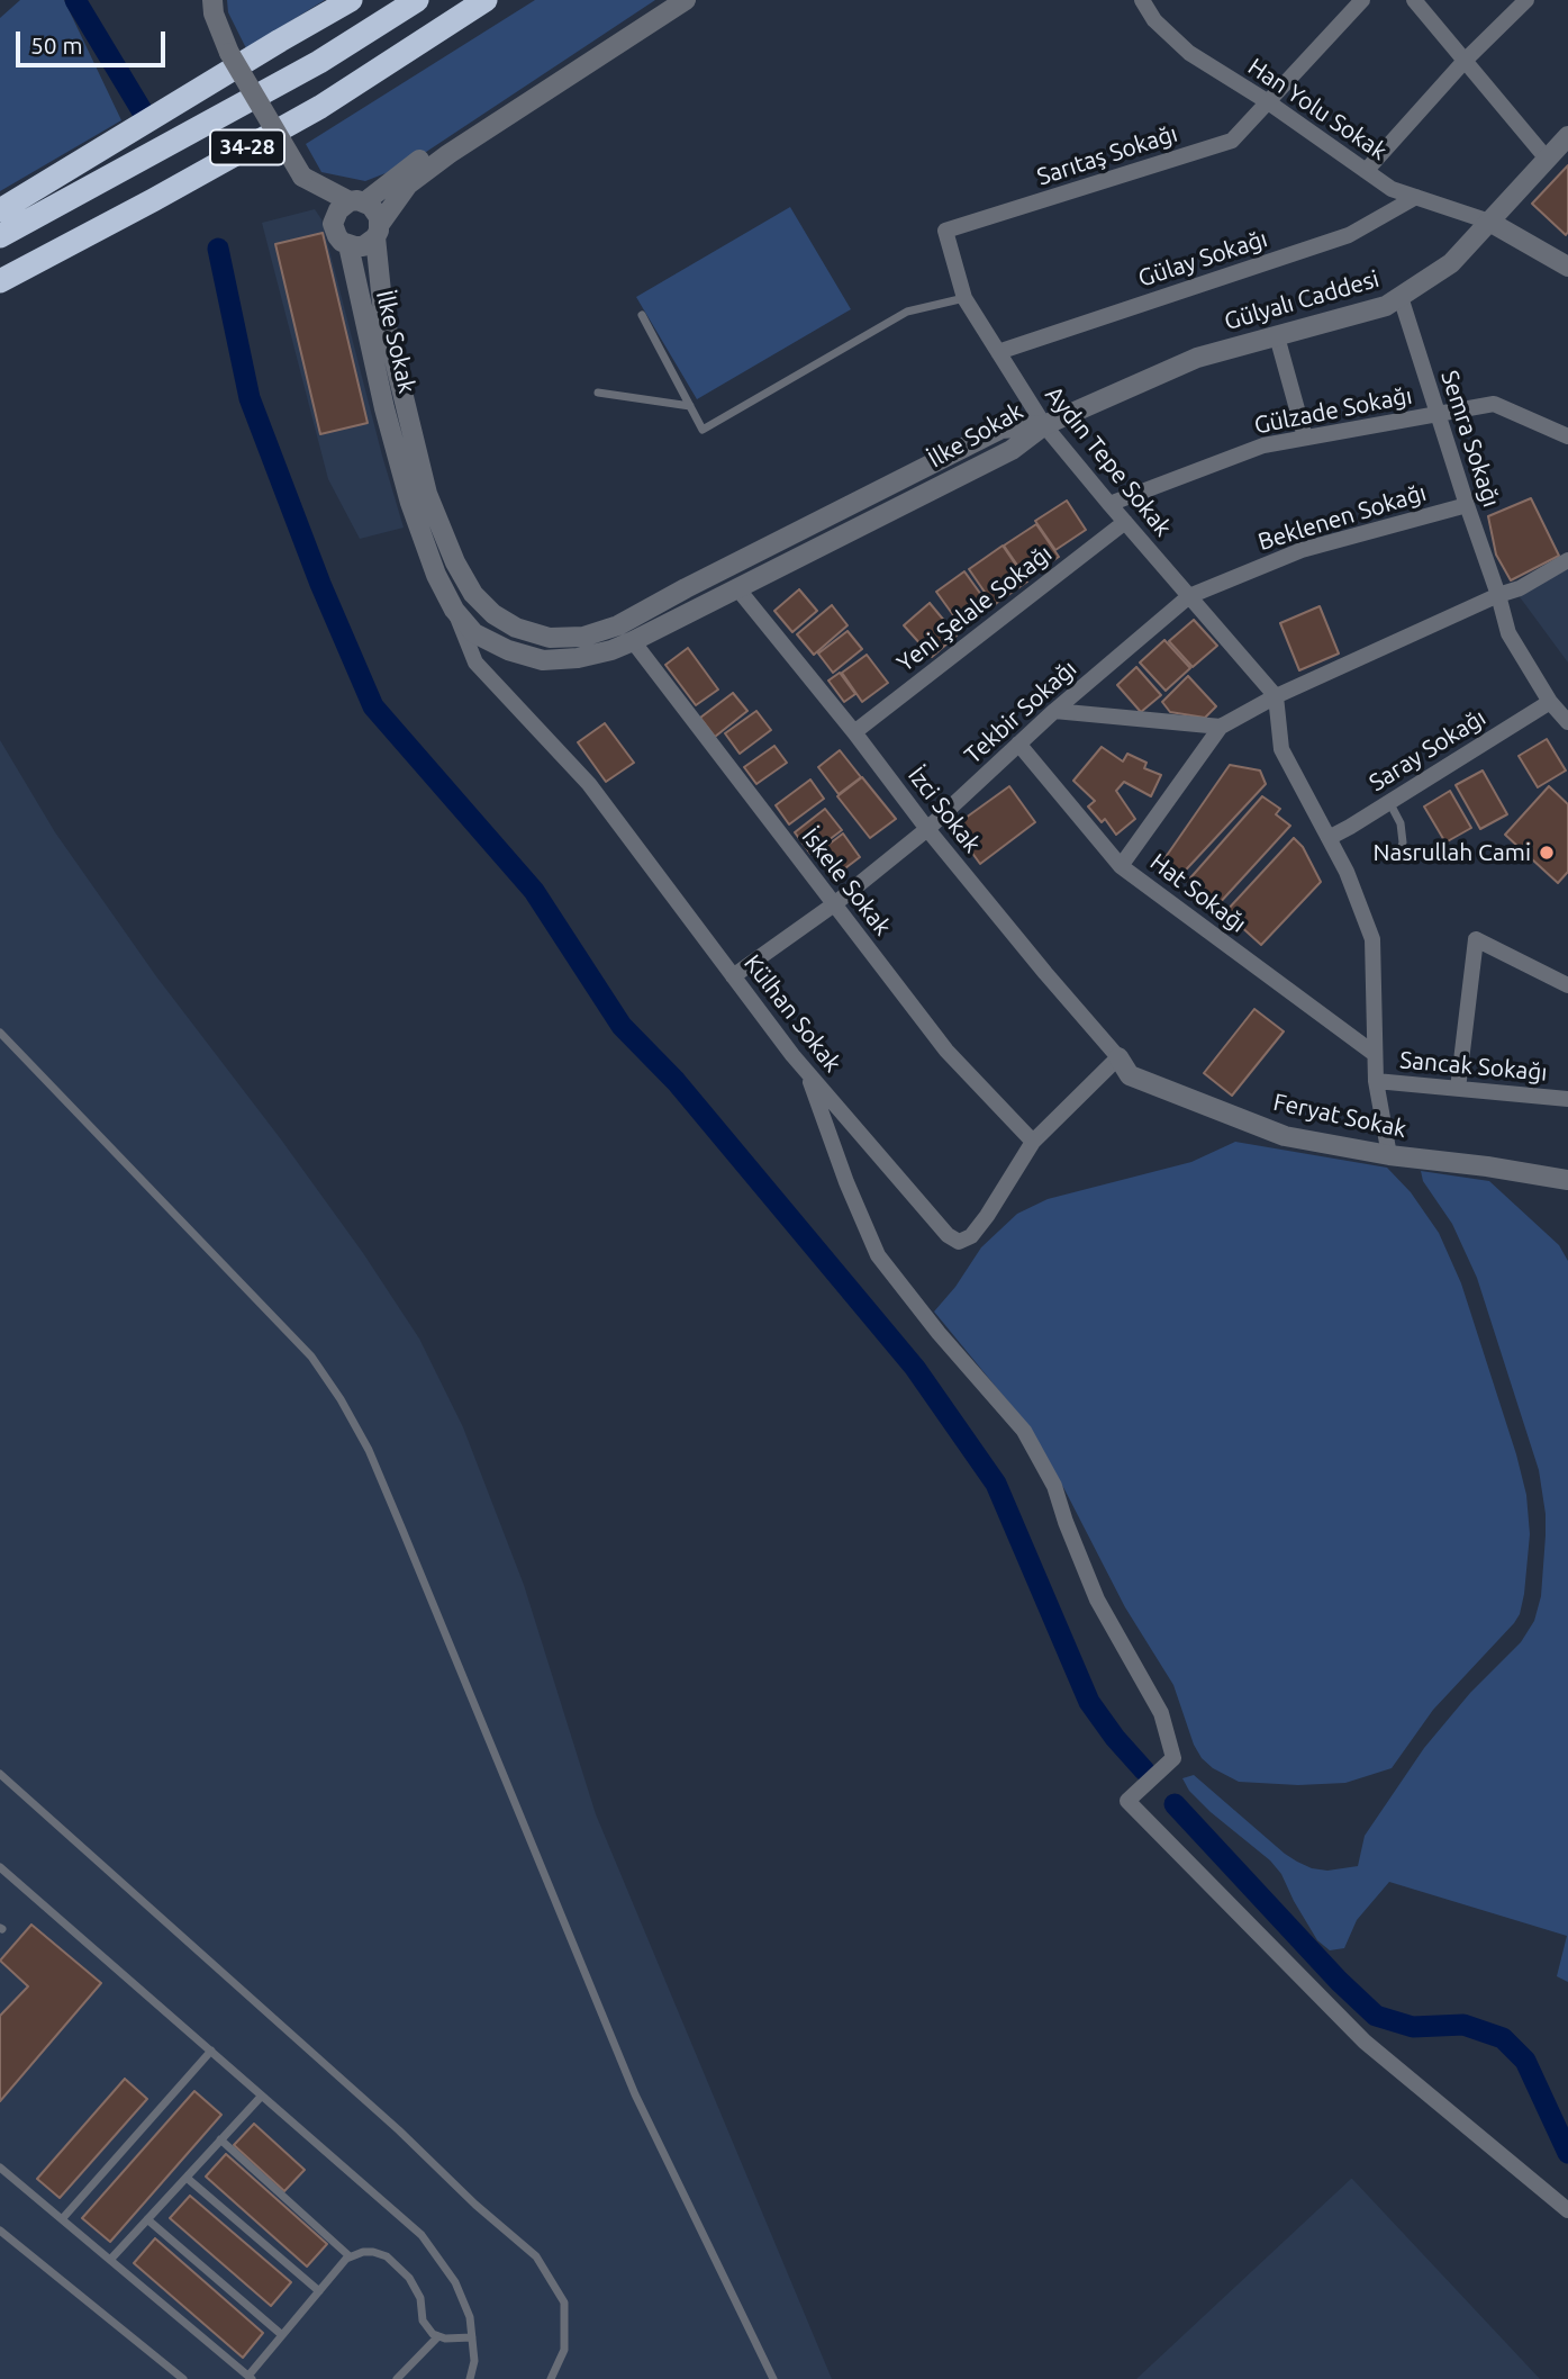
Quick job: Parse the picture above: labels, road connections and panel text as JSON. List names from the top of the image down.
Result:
{
  "streets": {
    "highway": ["34-28"],
    "street": [
      "Han Yolu Sokak",
      "Sarıtaş Sokağı",
      "Gülay Sokağı",
      "Gülyalı Caddesi",
      "İlke Sokak",
      "Gülzade Sokağı",
      "Semra Sokağı",
      "Aydın Tepe Sokak",
      "Beklenen Sokağı",
      "Yeni Şelale Sokağı",
      "Tekbir Sokağı",
      "Saray Sokağı",
      "İzci Sokak",
      "İskele Sokak",
      "Hat Sokağı",
      "Külhan Sokak",
      "Sancak Sokağı",
      "Feryat Sokak"
    ]
  },
  "crossings": [
    ["Han Yolu Sokak", "Sarıtaş Sokağı"],
    ["Han Yolu Sokak", "Gülay Sokağı"],
    ["Han Yolu Sokak", "Gülyalı Caddesi"],
    ["Sarıtaş Sokağı", "Aydın Tepe Sokak"],
    ["Gülay Sokağı", "Aydın Tepe Sokak"],
    ["Gülyalı Caddesi", "İlke Sokak"],
    ["Gülyalı Caddesi", "Semra Sokağı"],
    ["Gülyalı Caddesi", "Aydın Tepe Sokak"],
    ["İlke Sokak", "Aydın Tepe Sokak"],
    ["İlke Sokak", "İzci Sokak"],
    ["İlke Sokak", "İskele Sokak"],
    ["İlke Sokak", "Külhan Sokak"],
    ["Gülzade Sokağı", "Semra Sokağı"],
    ["Gülzade Sokağı", "Aydın Tepe Sokak"],
    ["Semra Sokağı", "Beklenen Sokağı"],
    ["Semra Sokağı", "Saray Sokağı"],
    ["Aydın Tepe Sokak", "Beklenen Sokağı"],
    ["Aydın Tepe Sokak", "Yeni Şelale Sokağı"],
    ["Aydın Tepe Sokak", "Tekbir Sokağı"],
    ["Beklenen Sokağı", "Tekbir Sokağı"],
    ["Yeni Şelale Sokağı", "İzci Sokak"],
    ["Tekbir Sokağı", "İzci Sokak"],
    ["Tekbir Sokağı", "İskele Sokak"],
    ["Tekbir Sokağı", "Hat Sokağı"],
    ["Tekbir Sokağı", "Külhan Sokak"],
    ["İzci Sokak", "Külhan Sokak"],
    ["İzci Sokak", "Feryat Sokak"],
    ["İskele Sokak", "Külhan Sokak"],
    ["Külhan Sokak", "Feryat Sokak"]
  ],
  "places": ["Nasrullah Cami"],
  "scale_bar": "50 m"
}
